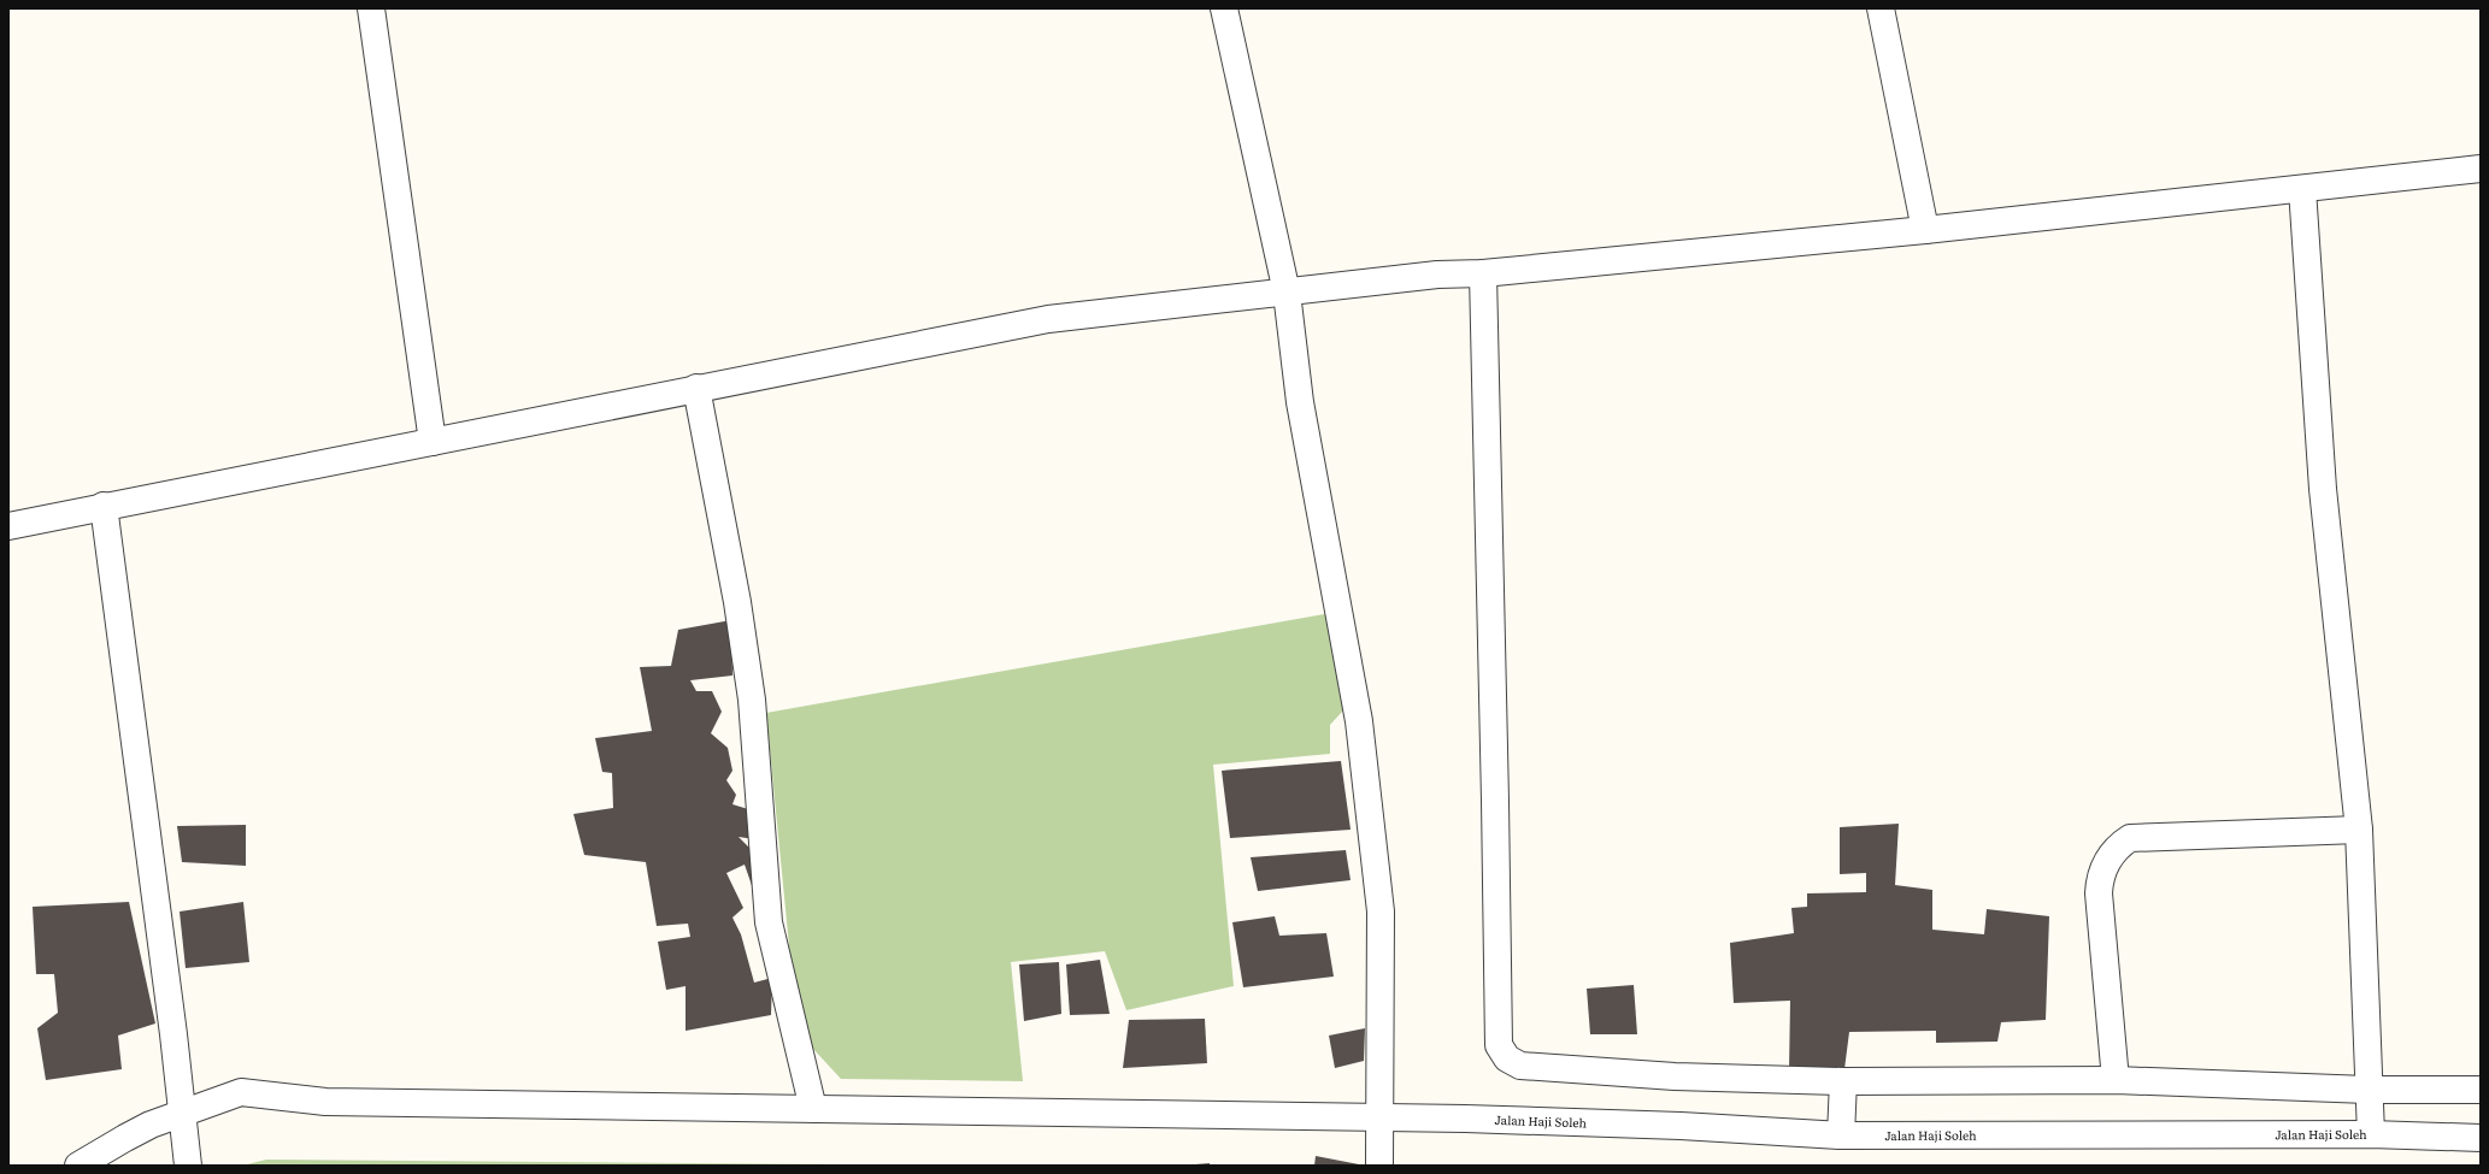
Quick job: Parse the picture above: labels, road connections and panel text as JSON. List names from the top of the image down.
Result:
{
  "streets": {
    "street": ["Jalan Haji Soleh"]
  }
}
